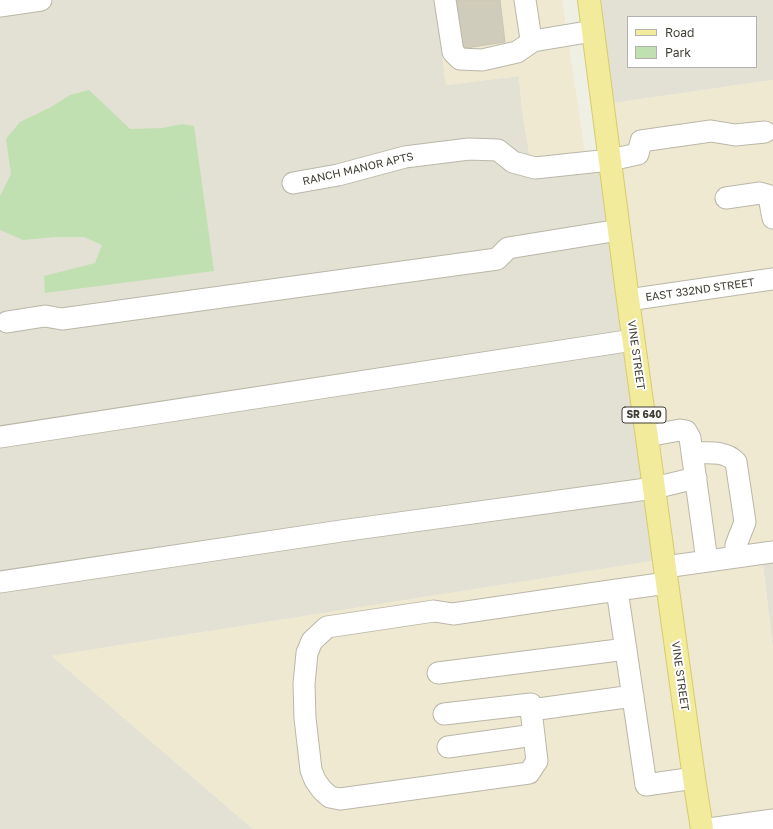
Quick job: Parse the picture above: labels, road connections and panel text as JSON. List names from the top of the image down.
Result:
{
  "streets": {
    "main road": ["VINE STREET", "SR 640"],
    "street": ["RANCH MANOR APTS", "EAST 332ND STREET"]
  },
  "crossings": [
    ["RANCH MANOR APTS", "VINE STREET"],
    ["EAST 332ND STREET", "VINE STREET"]
  ],
  "legend": ["Road", "Park"]
}
